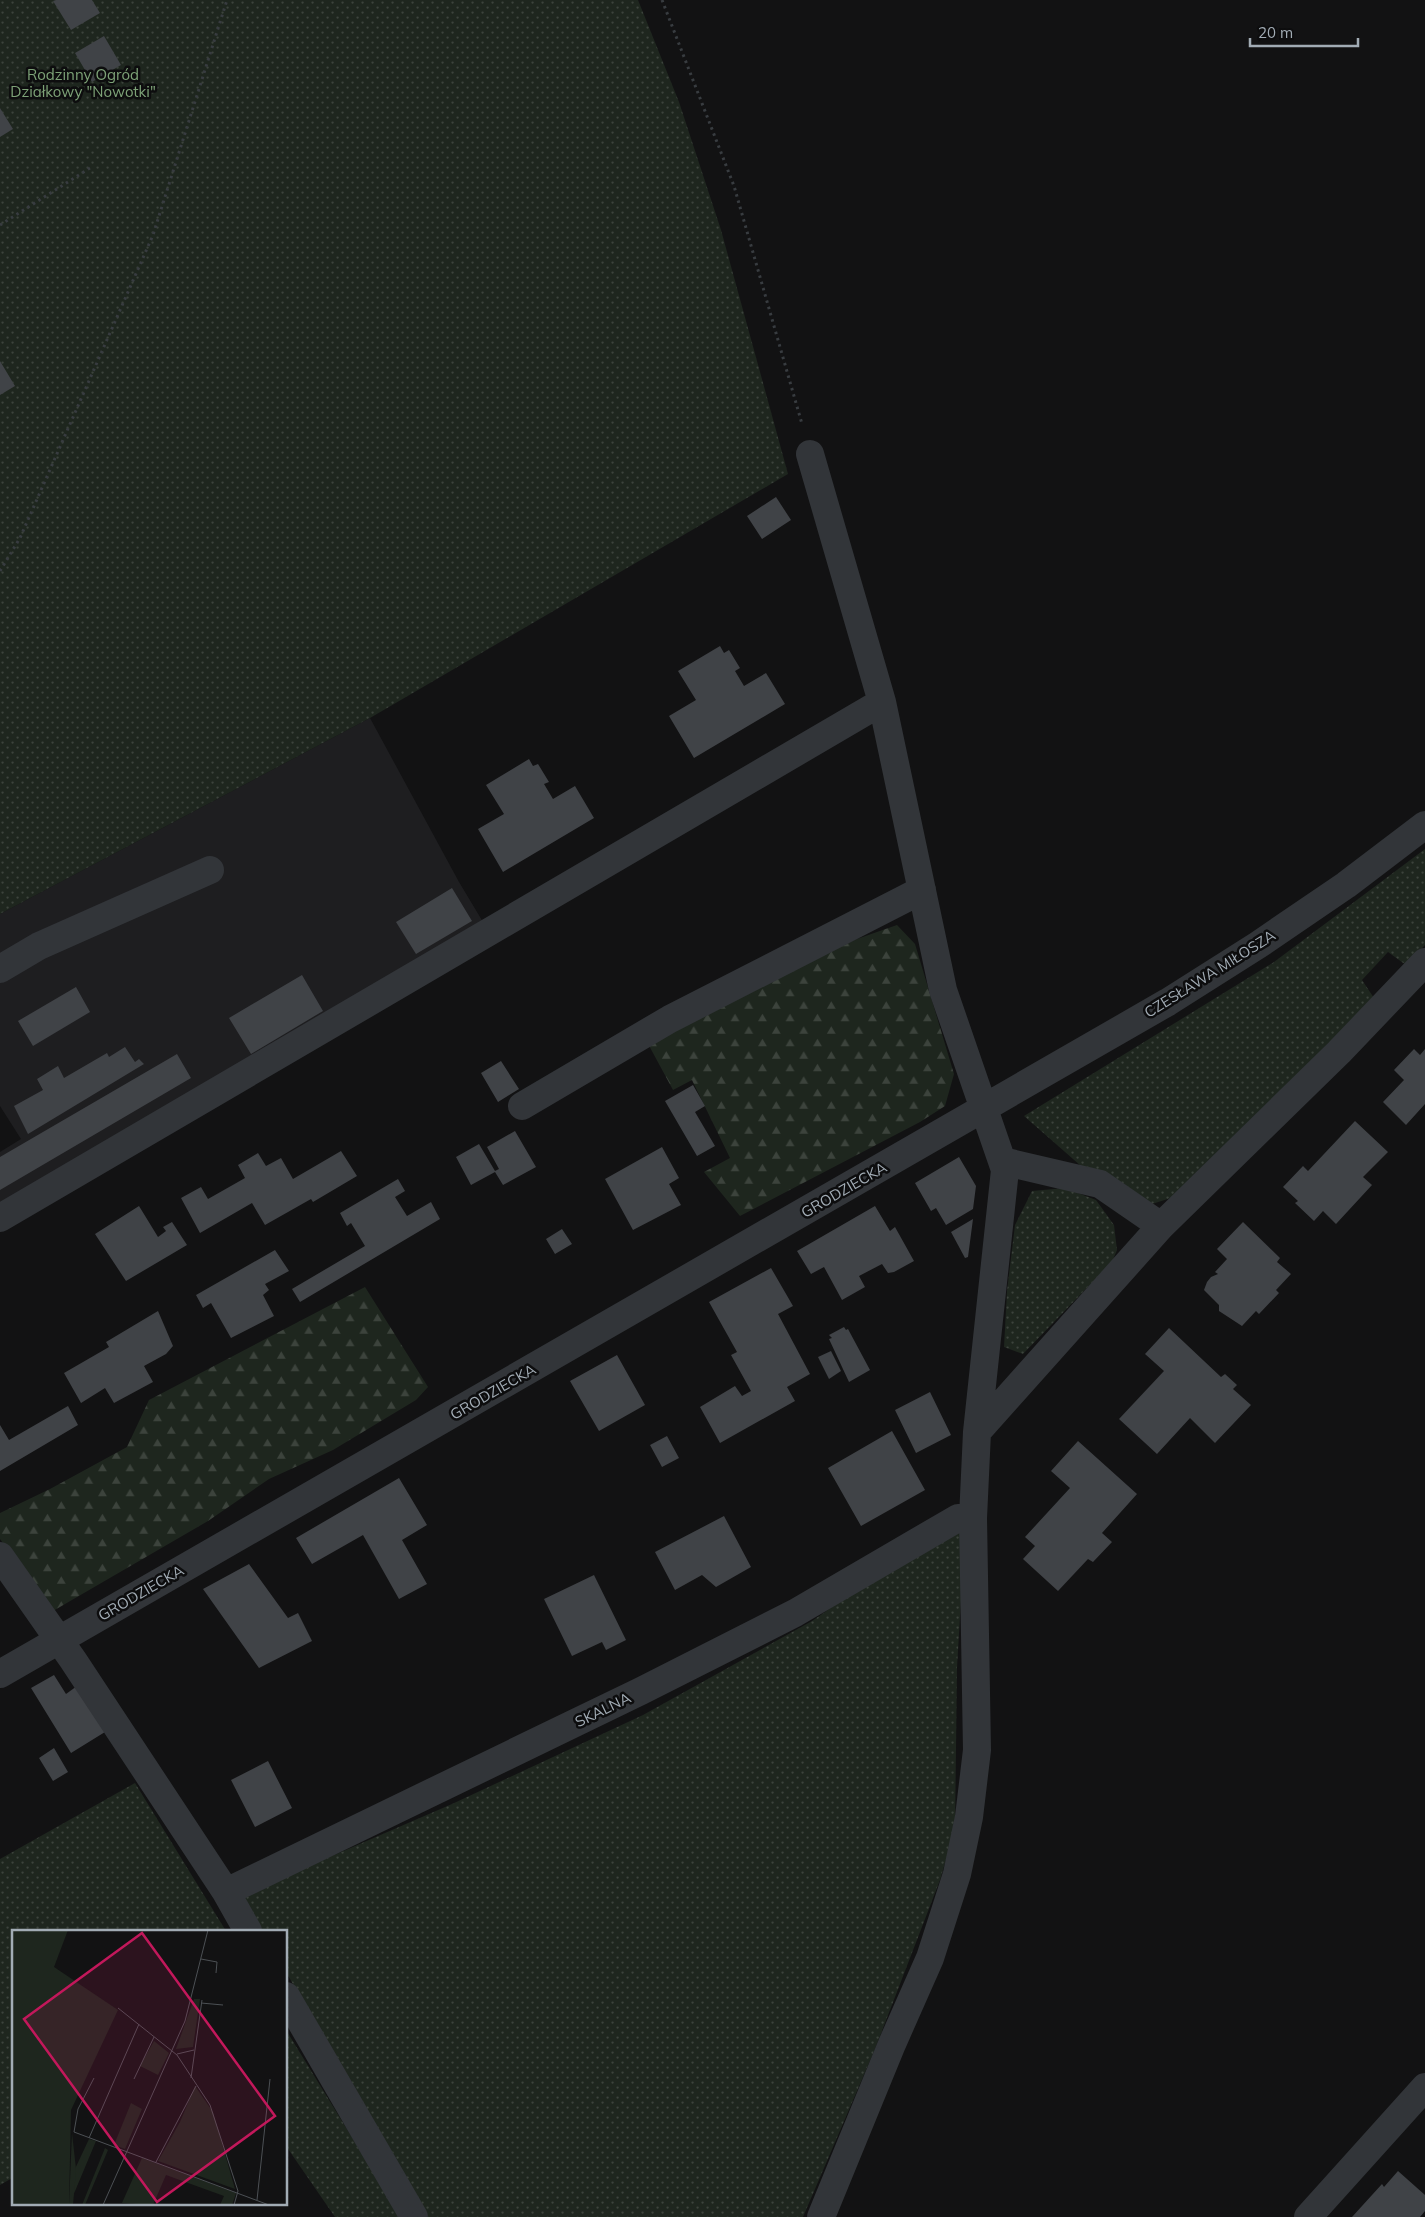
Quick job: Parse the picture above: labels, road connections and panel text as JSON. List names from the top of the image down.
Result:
{
  "streets": {
    "street": ["CZESŁAWA MIŁOSZA", "GRODZIECKA", "SKALNA"]
  },
  "crossings": [
    ["CZESŁAWA MIŁOSZA", "GRODZIECKA"]
  ],
  "parks": ["Rodzinny Ogród Działkowy \"Nowotki\""],
  "scale_bar": "20 m"
}
